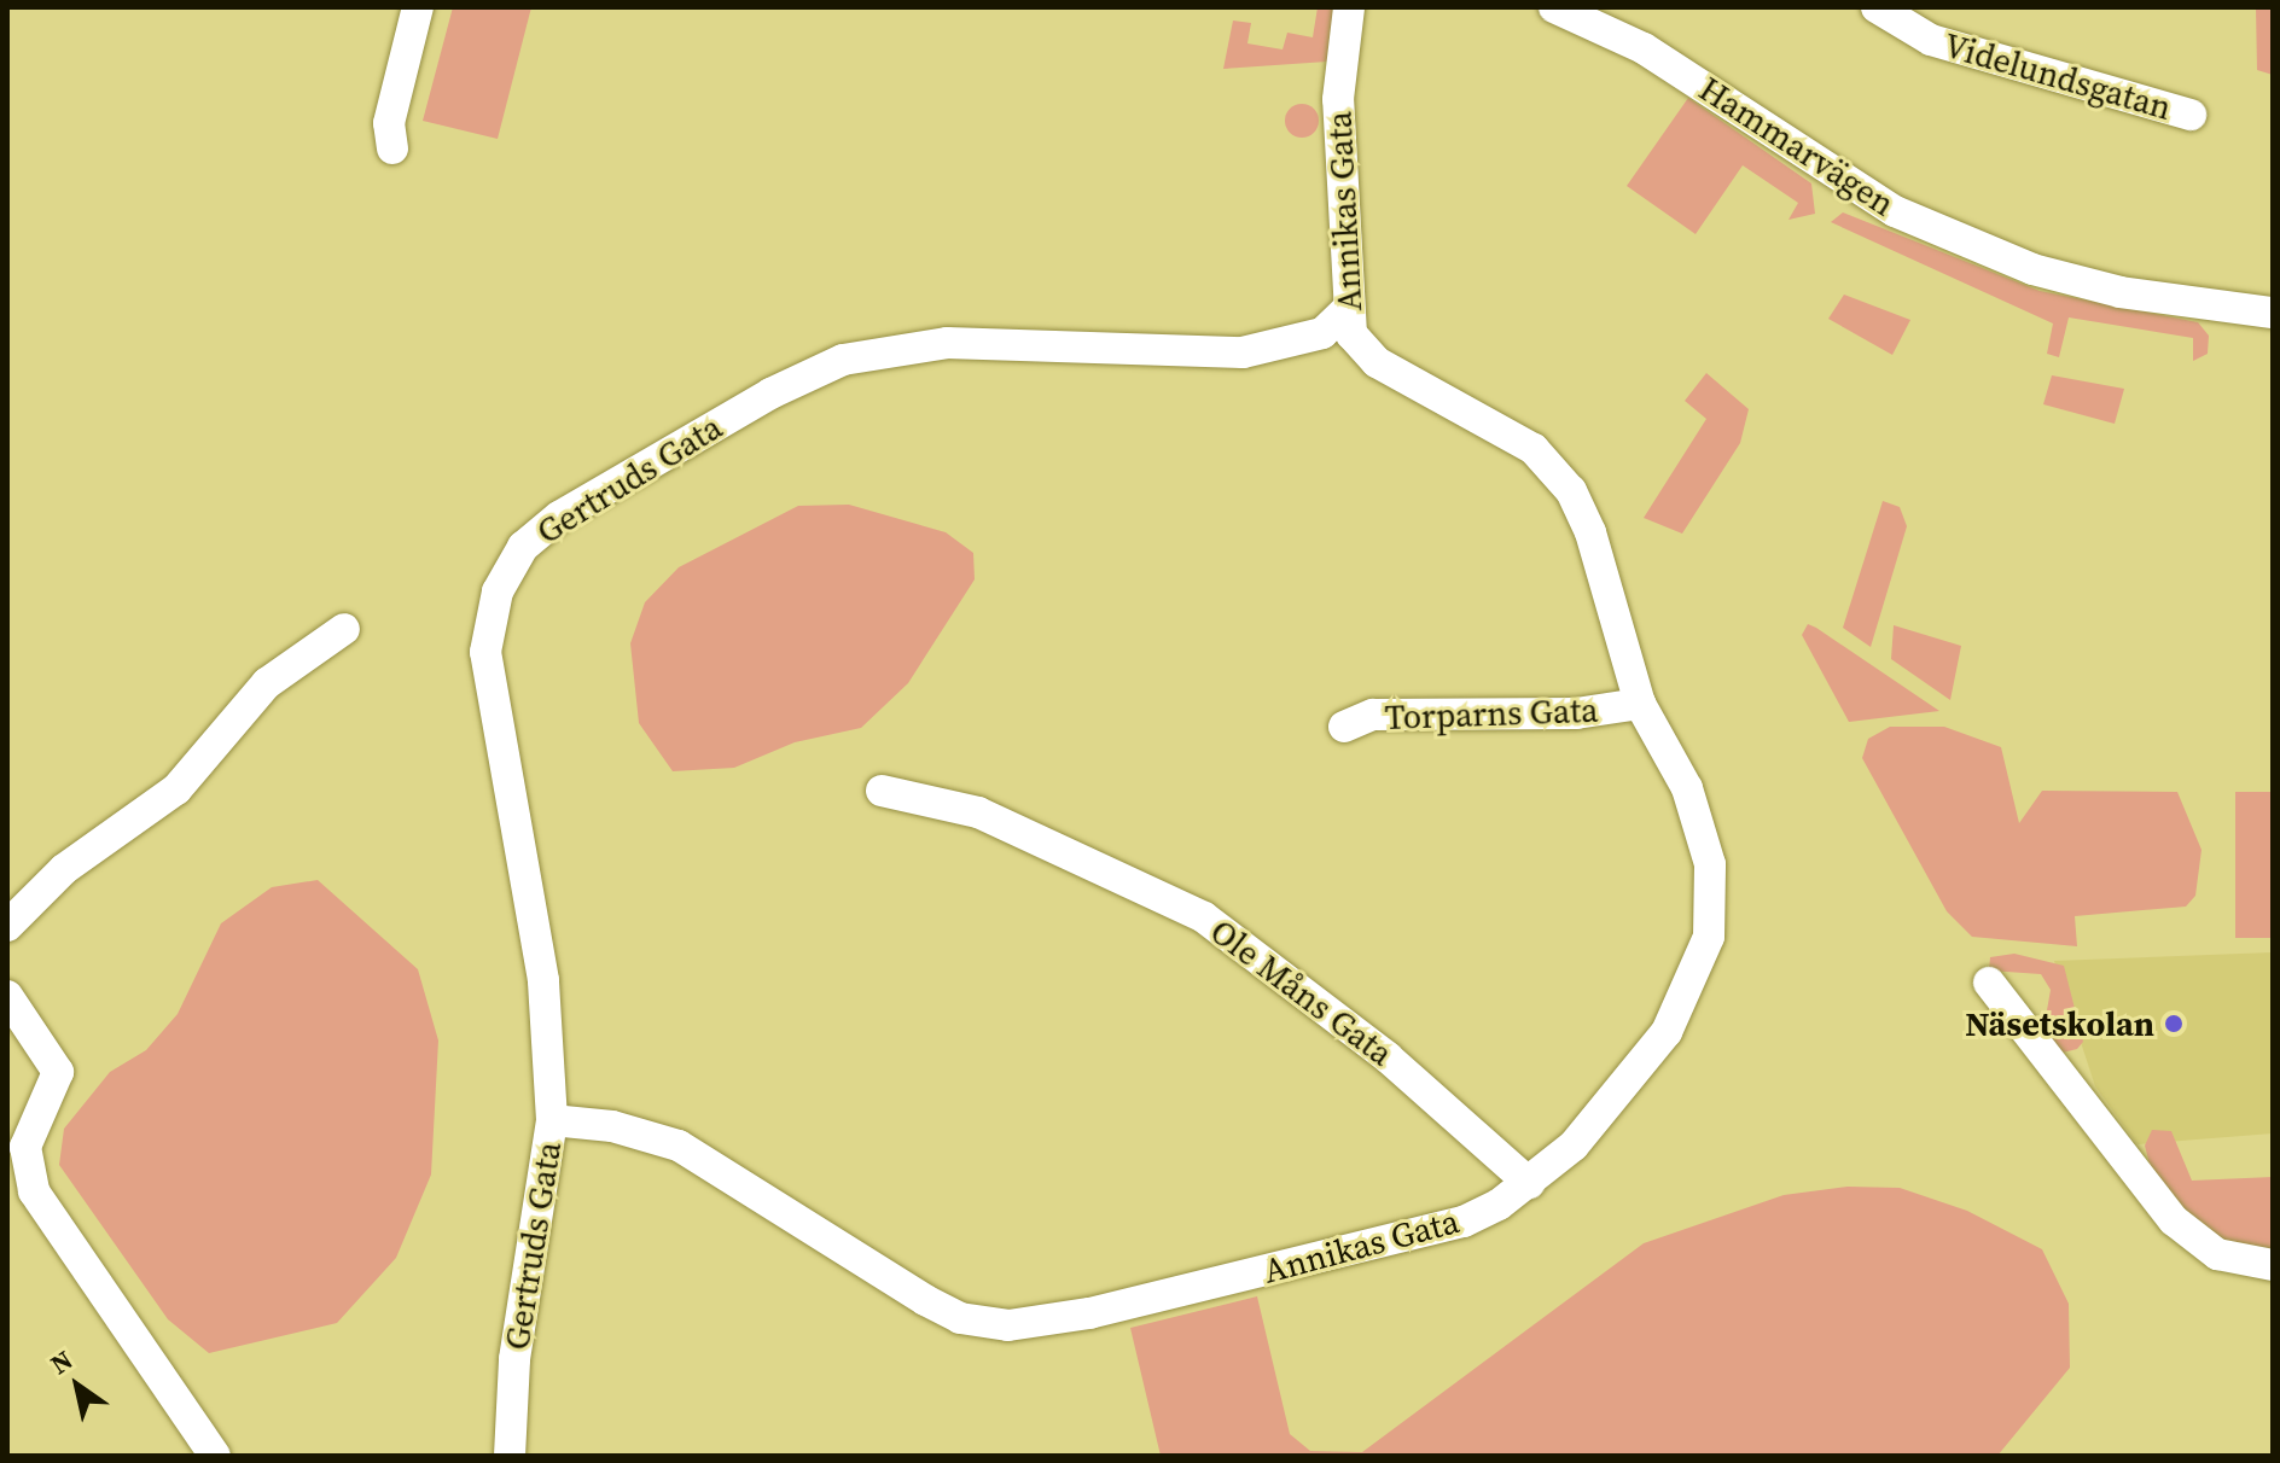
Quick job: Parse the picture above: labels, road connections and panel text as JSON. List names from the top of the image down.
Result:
{
  "streets": {
    "street": [
      "Videlundsgatan",
      "Hammarvägen",
      "Annikas Gata",
      "Gertruds Gata",
      "Torparns Gata",
      "Ole Måns Gata"
    ]
  },
  "crossings": [
    ["Annikas Gata", "Gertruds Gata"],
    ["Annikas Gata", "Torparns Gata"],
    ["Annikas Gata", "Ole Måns Gata"]
  ],
  "places": ["Näsetskolan"],
  "north": "top left"
}
